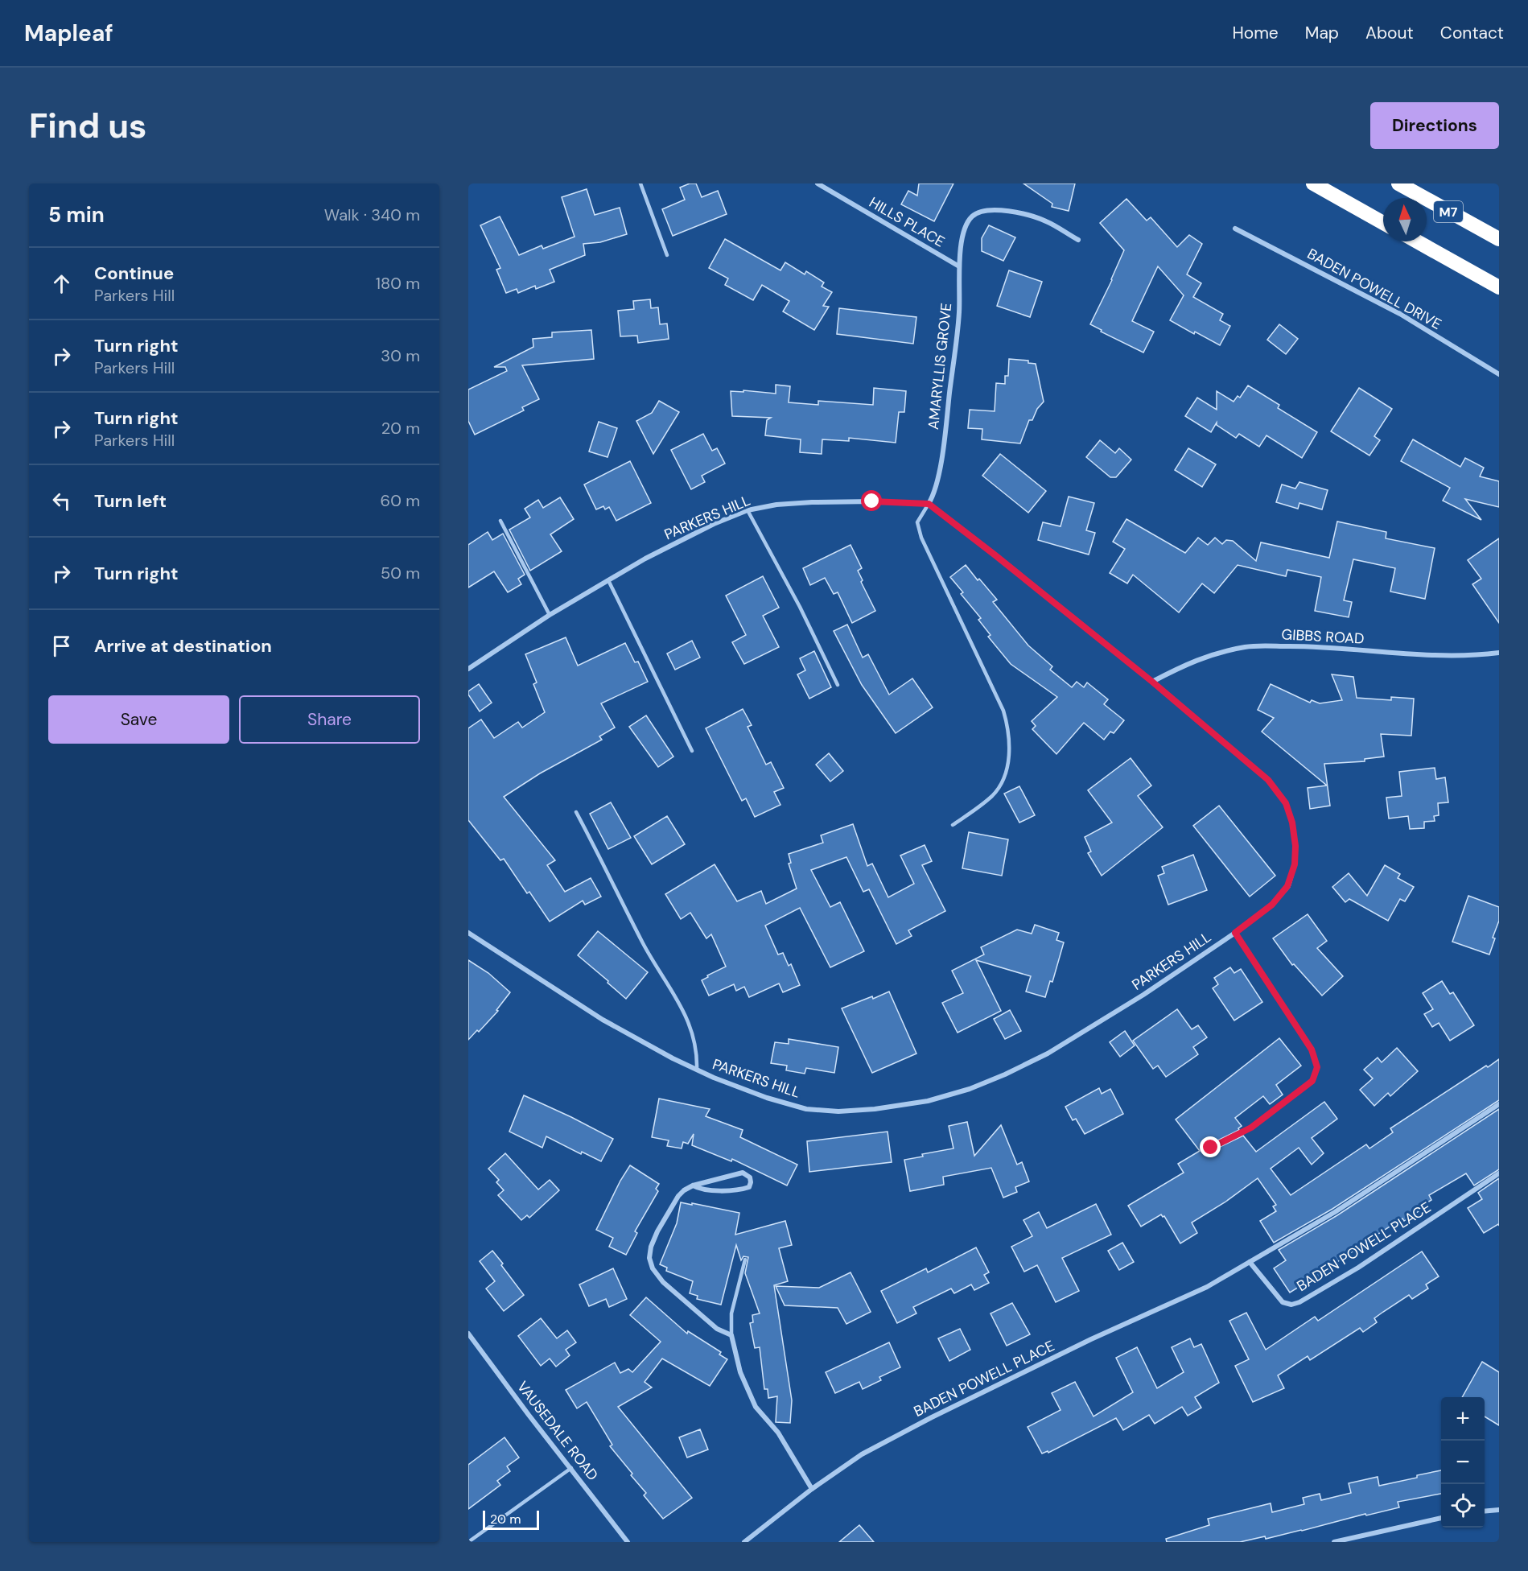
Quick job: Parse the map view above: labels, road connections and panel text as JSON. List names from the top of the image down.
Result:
{
  "streets": {
    "highway": ["M7"],
    "street": [
      "HILLS PLACE",
      "BADEN POWELL DRIVE",
      "AMARYLLIS GROVE",
      "PARKERS HILL",
      "GIBBS ROAD",
      "BADEN POWELL PLACE",
      "VAUSEDALE ROAD"
    ]
  },
  "crossings": [
    ["HILLS PLACE", "AMARYLLIS GROVE"],
    ["AMARYLLIS GROVE", "PARKERS HILL"],
    ["PARKERS HILL", "GIBBS ROAD"]
  ],
  "scale_bar": "20 m",
  "north": "top",
  "page": {
    "header": "Mapleaf",
    "nav": [
      "Home",
      "Map",
      "About",
      "Contact"
    ],
    "buttons": [
      "Directions",
      ["Save", "Share"]
    ],
    "title": "Find us",
    "heading": ["5 min", "Walk · 340 m"],
    "list": [
      ["Continue", "Parkers Hill", "180 m"],
      ["Turn right", "Parkers Hill", "30 m"],
      ["Turn right", "Parkers Hill", "20 m"],
      ["Turn left", "60 m"],
      ["Turn right", "50 m"],
      "Arrive at destination"
    ],
    "map_buttons": ["+", "−"],
    "scale": "20 m"
  }
}
